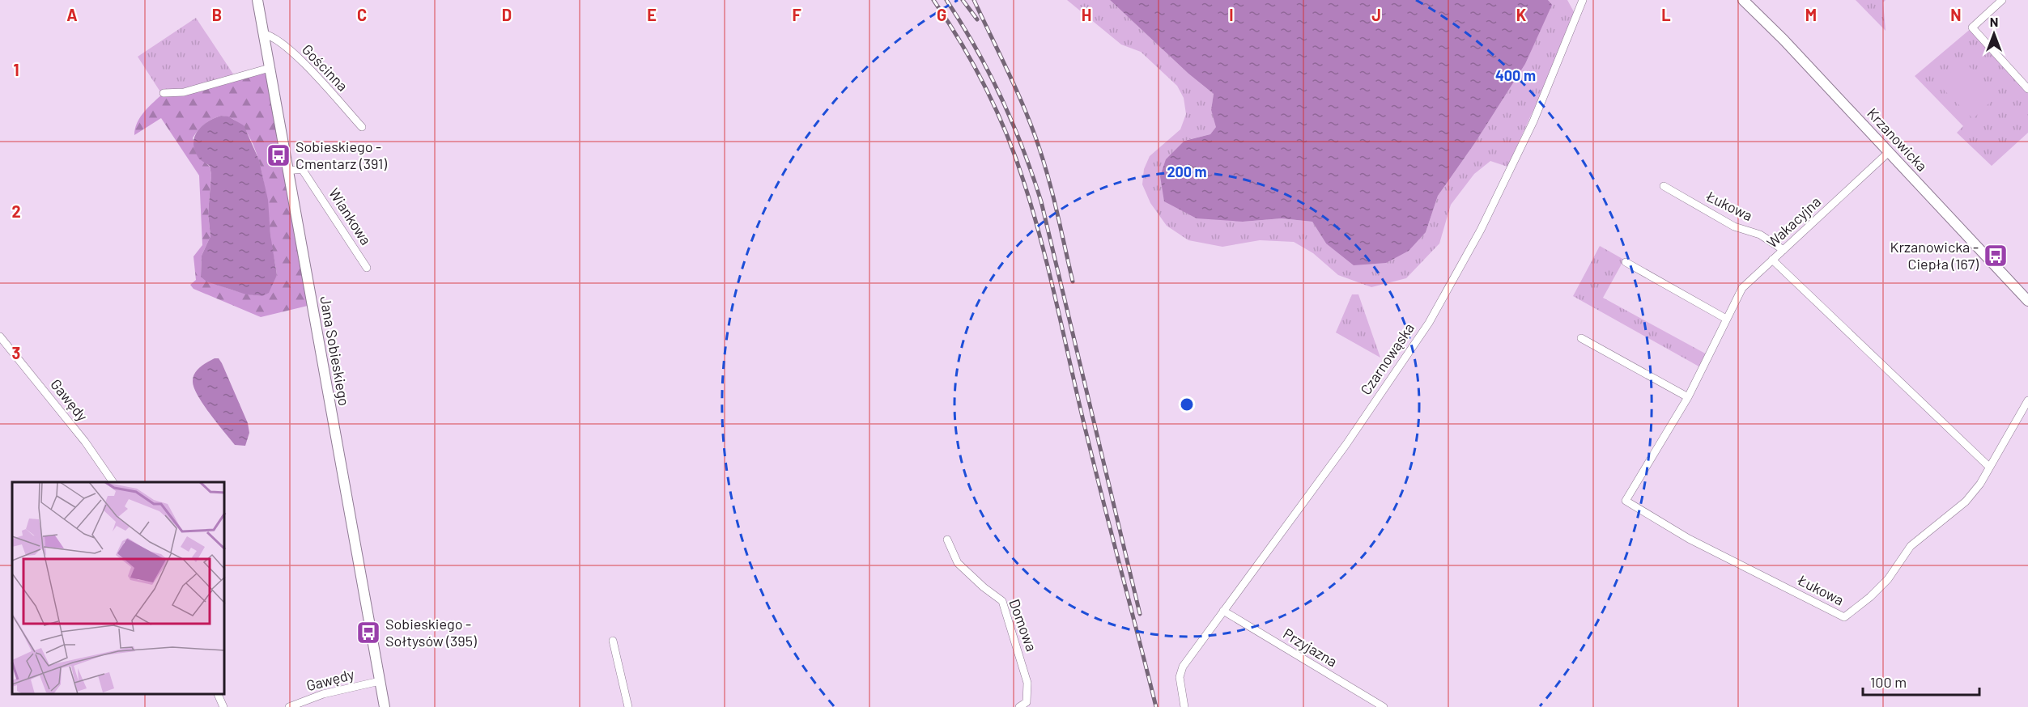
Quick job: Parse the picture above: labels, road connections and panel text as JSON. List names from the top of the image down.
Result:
{
  "streets": {
    "street": [
      "Gościnna",
      "Krzanowicka",
      "Łukowa",
      "Wiankowa",
      "Wakacyjna",
      "Jana Sobieskiego",
      "Czarnowąska",
      "Gawędy",
      "Domowa",
      "Przyjazna"
    ]
  },
  "crossings": [
    ["Gościnna", "Jana Sobieskiego"],
    ["Krzanowicka", "Wakacyjna"],
    ["Łukowa", "Wakacyjna"],
    ["Wiankowa", "Jana Sobieskiego"],
    ["Jana Sobieskiego", "Gawędy"],
    ["Czarnowąska", "Przyjazna"]
  ],
  "places": {
    "bus stop": ["Sobieskiego - Cmentarz (391)", "Krzanowicka - Ciepła (167)", "Sobieskiego - Sołtysów (395)"]
  },
  "scale_bar": "100 m",
  "north": "top",
  "grid": {
    "columns": [
      "A",
      "B",
      "C",
      "D",
      "E",
      "F",
      "G",
      "H",
      "I",
      "J",
      "K",
      "L",
      "M",
      "N"
    ],
    "rows": ["1", "2", "3"]
  },
  "rings": ["400 m", "200 m"]
}
